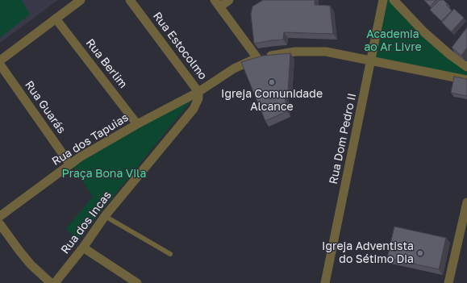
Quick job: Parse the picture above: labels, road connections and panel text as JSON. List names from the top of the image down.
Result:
{
  "streets": {
    "street": [
      "Rua Estocolmo",
      "Rua Berlim",
      "Rua Guarás",
      "Rua Dom Pedro II",
      "Rua dos Tapuias",
      "Rua dos Incas"
    ]
  },
  "crossings": [
    ["Rua Estocolmo", "Rua dos Tapuias"],
    ["Rua Estocolmo", "Rua dos Incas"],
    ["Rua Berlim", "Rua dos Tapuias"],
    ["Rua Guarás", "Rua dos Tapuias"],
    ["Rua dos Tapuias", "Rua dos Incas"]
  ],
  "parks": ["Academia ao Ar Livre", "Praça Bona Vila"],
  "places": ["Igreja Comunidade Alcance", "Igreja Adventista do Sétimo Dia"]
}
